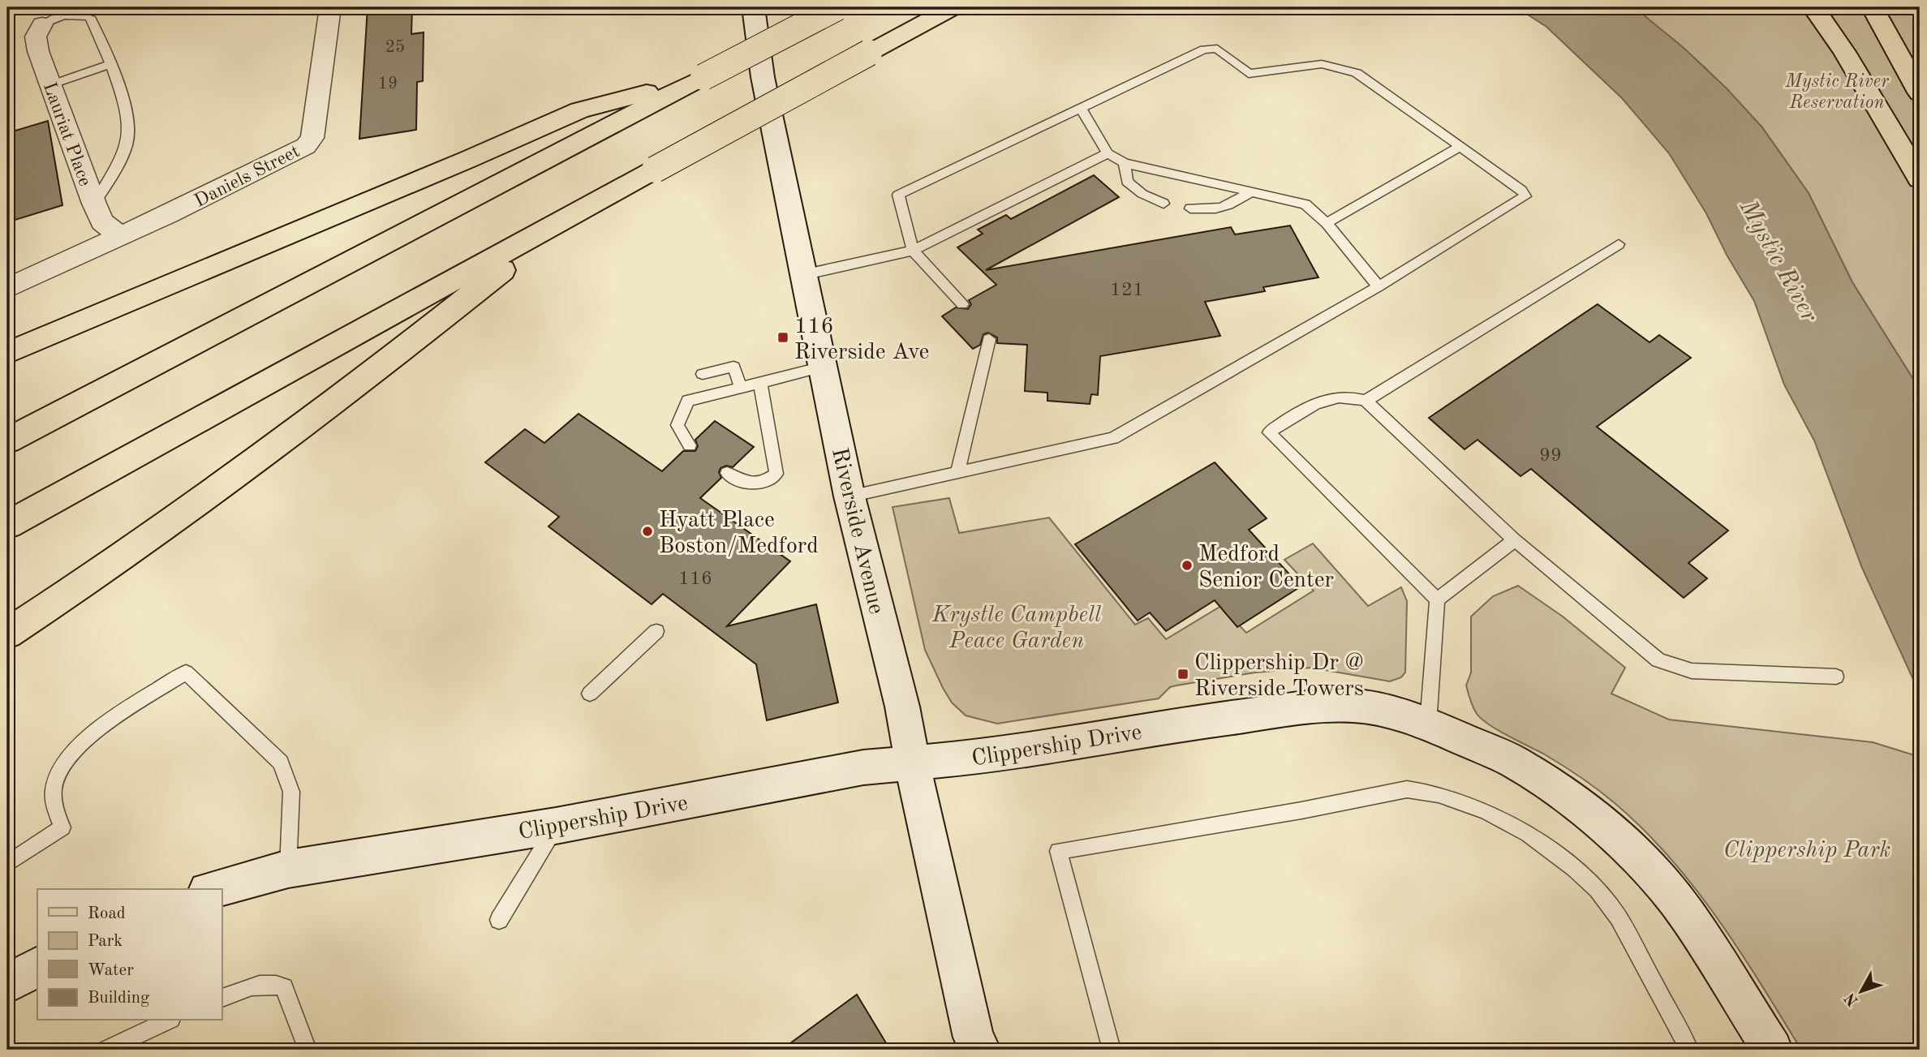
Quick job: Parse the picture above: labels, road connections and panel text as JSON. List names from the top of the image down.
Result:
{
  "streets": {
    "main road": ["Riverside Avenue", "Clippership Drive"],
    "street": ["Lauriat Place", "Daniels Street"]
  },
  "crossings": [
    ["Lauriat Place", "Daniels Street"],
    ["Riverside Avenue", "Clippership Drive"]
  ],
  "water": ["Mystic River"],
  "parks": ["Mystic River Reservation", "Krystle Campbell Peace Garden", "Clippership Park"],
  "places": {
    "transit": ["116 Riverside Ave", "Clippership Dr @ Riverside Towers"],
    "other": ["Hyatt Place Boston/Medford", "Medford Senior Center"]
  },
  "house_numbers": [
    "25",
    "19",
    "121",
    "99",
    "116"
  ],
  "legend": [
    "Road",
    "Park",
    "Water",
    "Building"
  ],
  "north": "bottom left"
}
